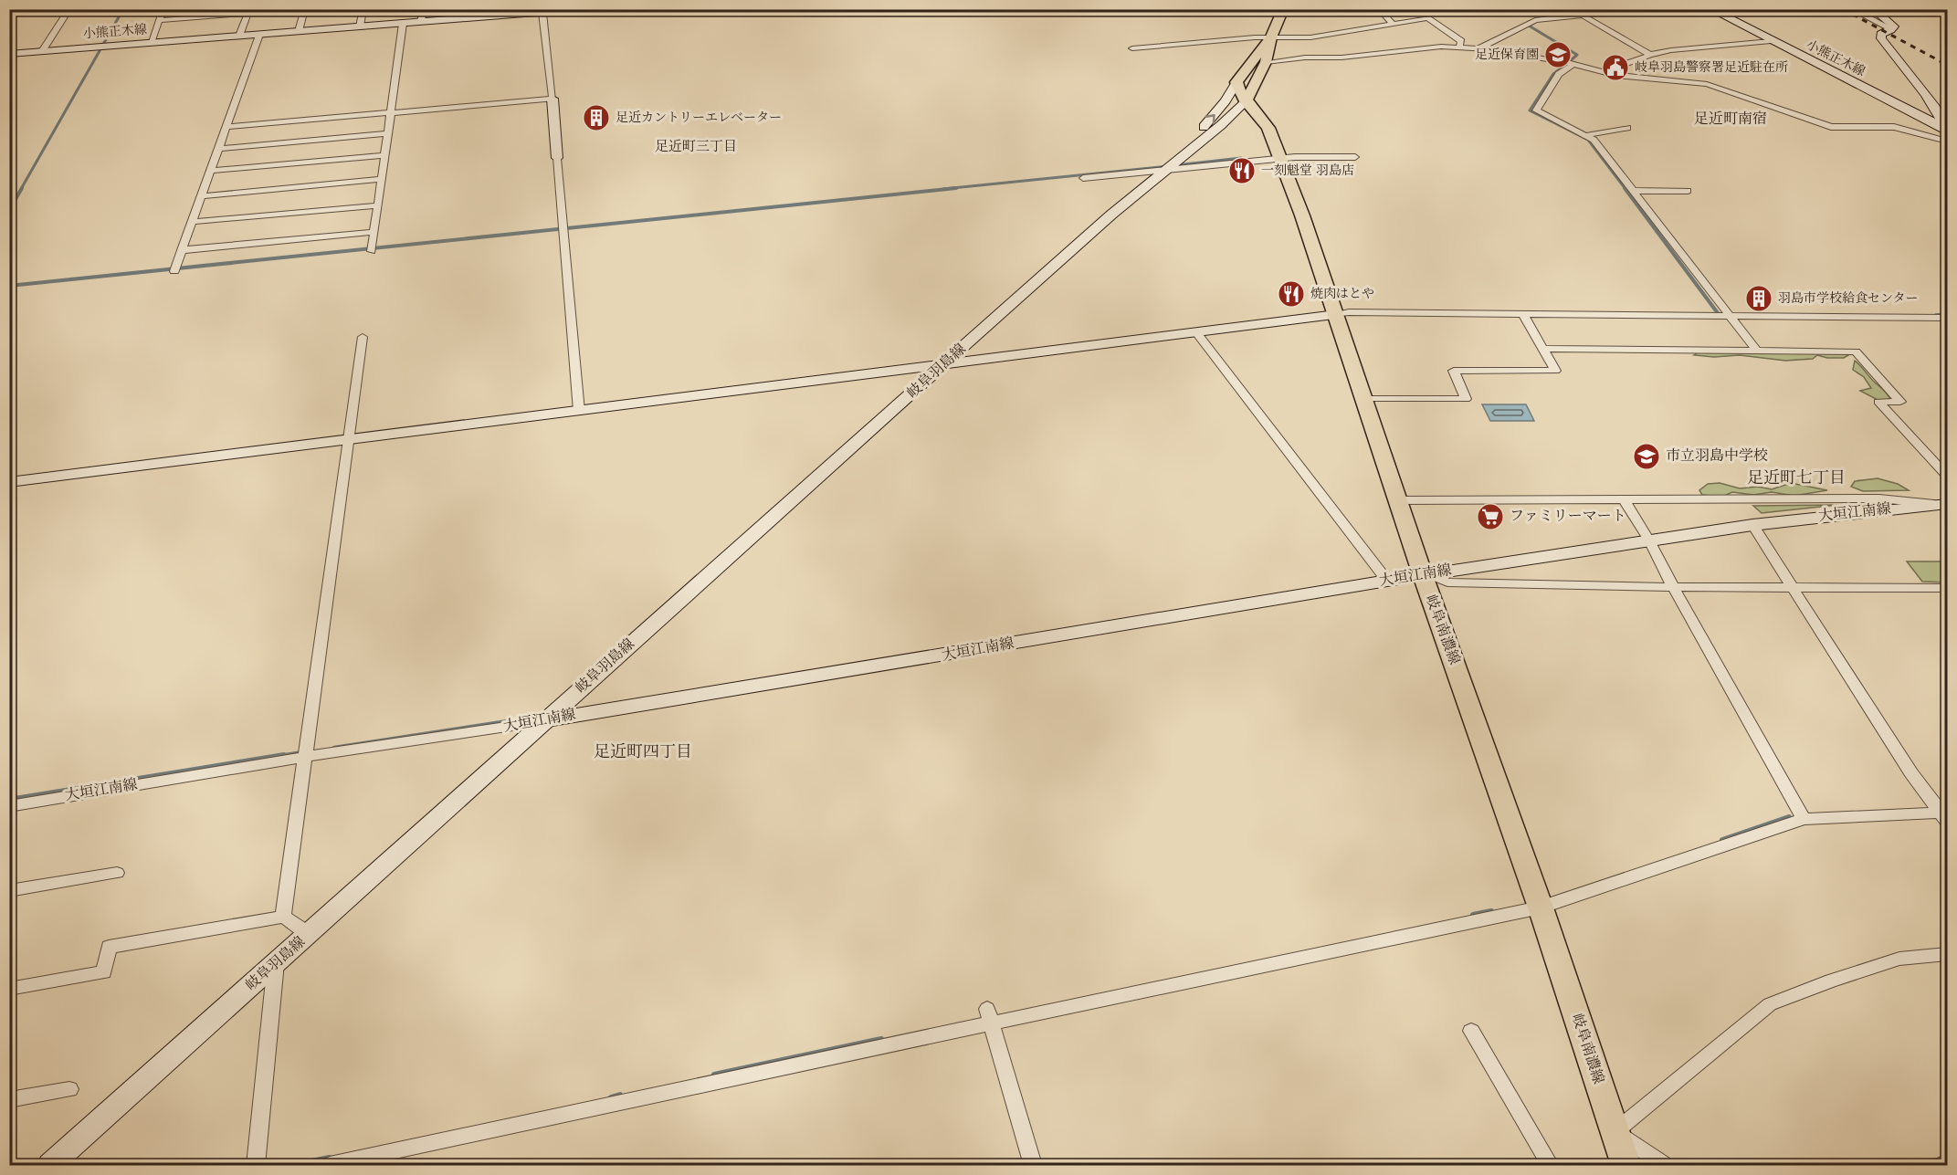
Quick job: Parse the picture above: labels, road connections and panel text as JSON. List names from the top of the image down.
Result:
{
  "streets": {
    "main road": [
      "小熊正木線",
      "岐阜羽島線",
      "大垣江南線",
      "岐阜南濃線"
    ]
  },
  "crossings": [
    ["岐阜羽島線", "大垣江南線"],
    ["岐阜羽島線", "岐阜南濃線"],
    ["大垣江南線", "岐阜南濃線"]
  ],
  "districts": [
    "足近町南宿",
    "足近町三丁目",
    "足近町七丁目",
    "足近町四丁目"
  ],
  "places": {
    "school or university": ["足近保育園", "市立羽島中学校"],
    "public building": ["岐阜羽島警察署足近駐在所"],
    "building": ["足近カントリーエレベーター", "羽島市学校給食センター"],
    "restaurant": ["一刻魁堂 羽島店", "焼肉はとや"],
    "supermarket": ["ファミリーマート"]
  }
}
